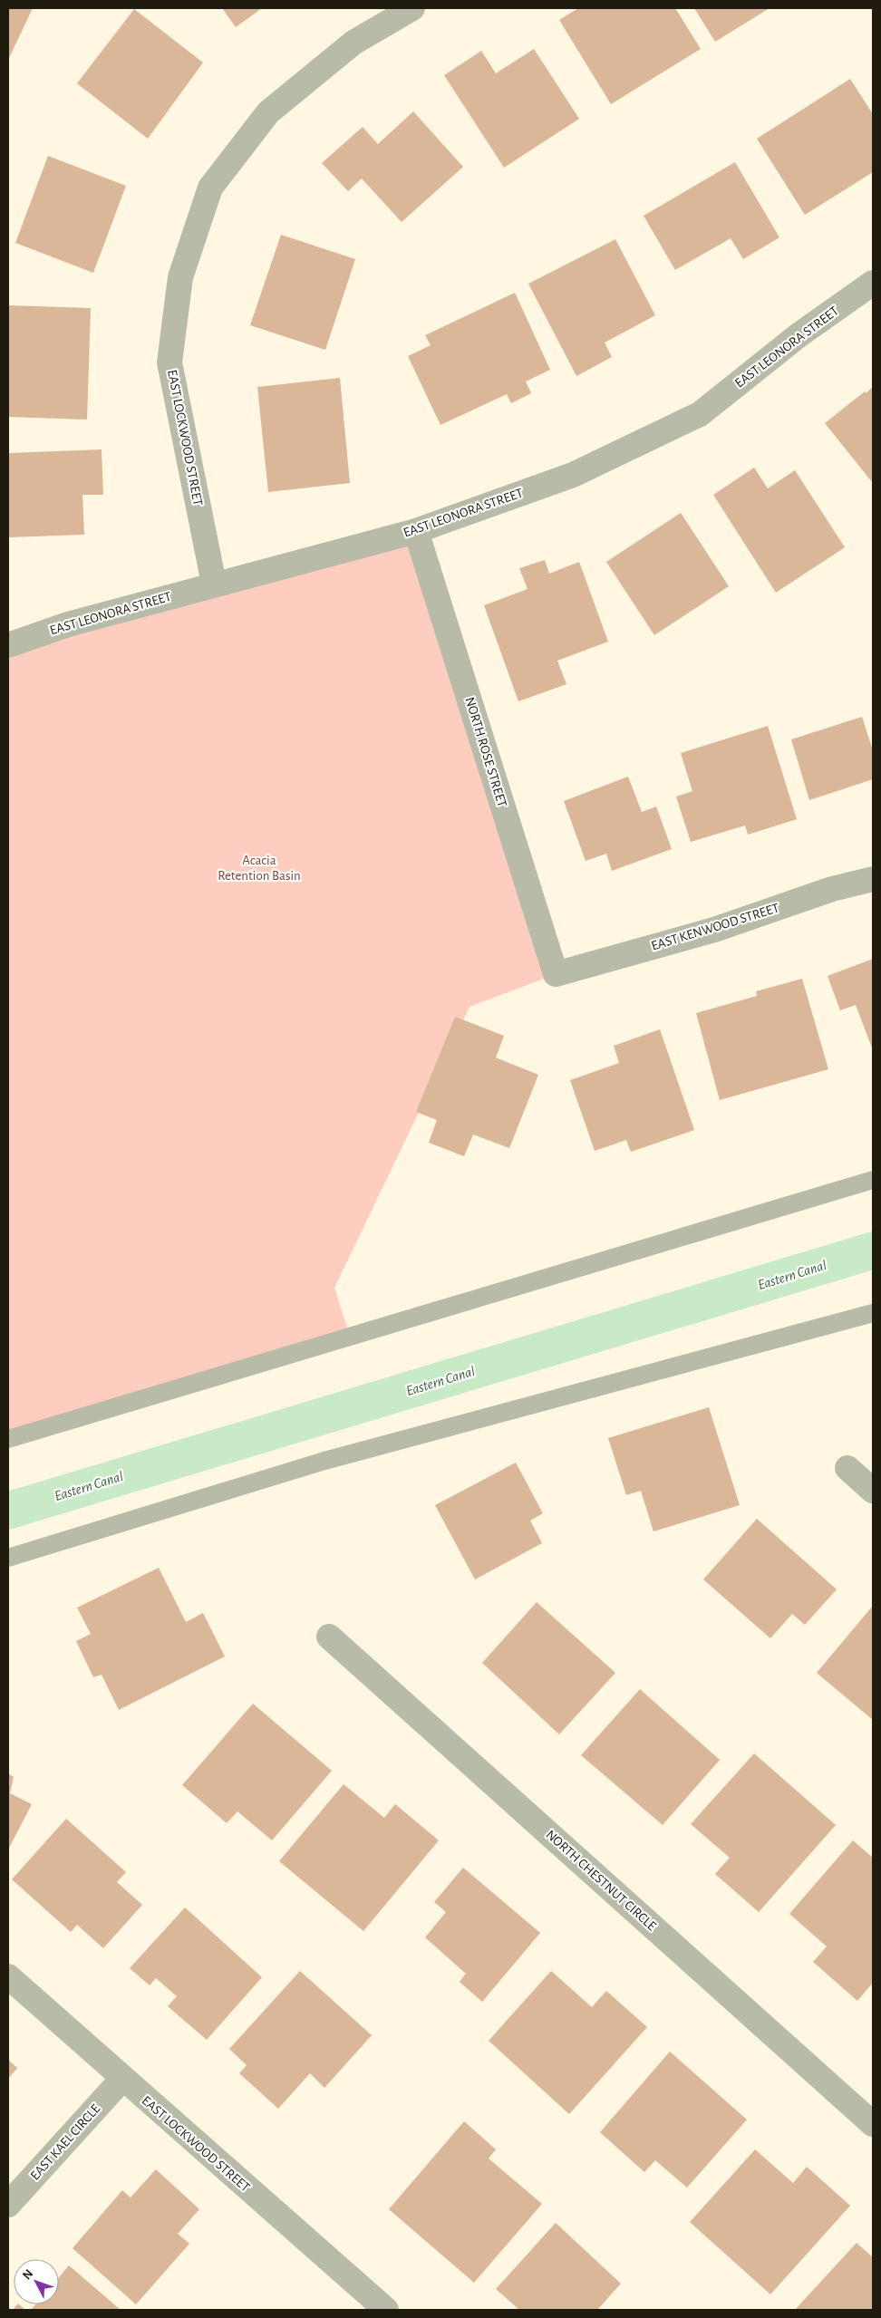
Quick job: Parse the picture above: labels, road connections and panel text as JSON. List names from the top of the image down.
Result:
{
  "streets": {
    "street": [
      "EAST LEONORA STREET",
      "EAST LOCKWOOD STREET",
      "NORTH ROSE STREET",
      "EAST KENWOOD STREET",
      "NORTH CHESTNUT CIRCLE",
      "EAST KAEL CIRCLE"
    ]
  },
  "crossings": [
    ["EAST LEONORA STREET", "EAST LOCKWOOD STREET"],
    ["EAST LEONORA STREET", "NORTH ROSE STREET"],
    ["EAST LOCKWOOD STREET", "EAST KAEL CIRCLE"],
    ["NORTH ROSE STREET", "EAST KENWOOD STREET"]
  ],
  "water": ["Eastern Canal"],
  "parks": ["Acacia Retention Basin"],
  "north": "top left"
}
